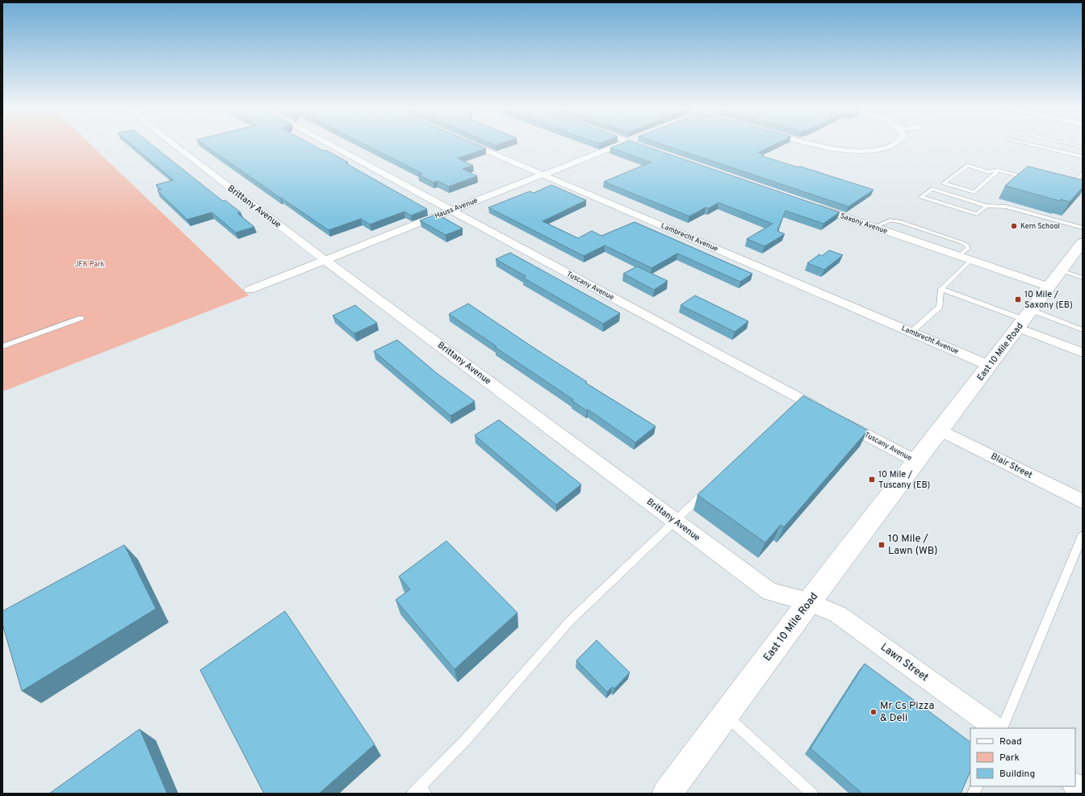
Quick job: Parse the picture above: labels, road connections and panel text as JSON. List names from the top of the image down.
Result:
{
  "streets": {
    "main road": ["East 10 Mile Road"],
    "street": [
      "Brittany Avenue",
      "Hauss Avenue",
      "Saxony Avenue",
      "Lambrecht Avenue",
      "Tuscany Avenue",
      "Blair Street",
      "Lawn Street"
    ]
  },
  "crossings": [
    ["Brittany Avenue", "Hauss Avenue"],
    ["Brittany Avenue", "East 10 Mile Road"],
    ["Brittany Avenue", "Lawn Street"],
    ["Hauss Avenue", "Lambrecht Avenue"],
    ["Hauss Avenue", "Tuscany Avenue"],
    ["Saxony Avenue", "East 10 Mile Road"],
    ["Lambrecht Avenue", "East 10 Mile Road"],
    ["Tuscany Avenue", "East 10 Mile Road"],
    ["East 10 Mile Road", "Blair Street"],
    ["East 10 Mile Road", "Lawn Street"]
  ],
  "parks": ["JFK Park"],
  "places": {
    "other": ["Kern School", "Mr Cs Pizza & Deli"],
    "transit": ["10 Mile / Saxony (EB)", "10 Mile / Tuscany (EB)", "10 Mile / Lawn (WB)"]
  },
  "legend": ["Road", "Park", "Building"]
}
